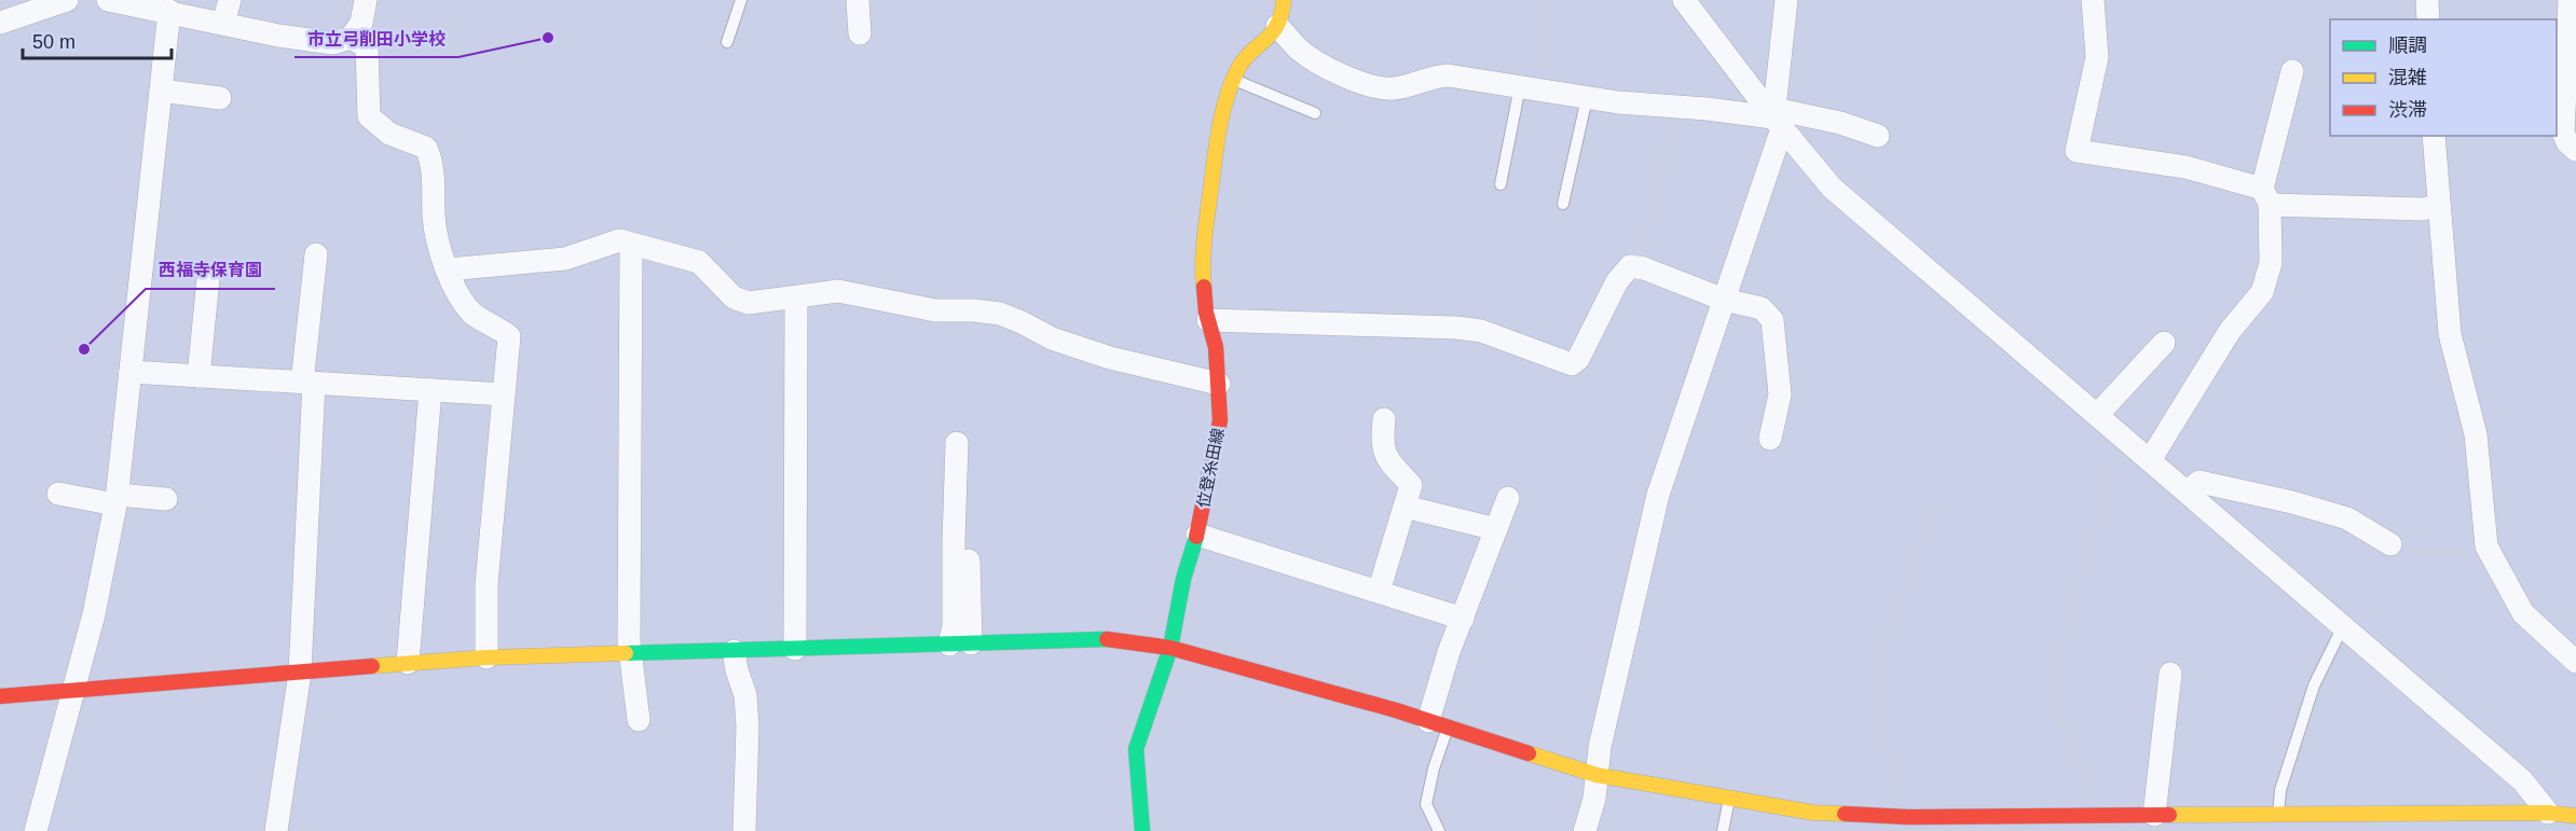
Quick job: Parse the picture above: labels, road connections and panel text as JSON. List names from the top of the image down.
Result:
{
  "streets": {
    "street": ["位登糸田線"]
  },
  "places": ["市立弓削田小学校", "西福寺保育園"],
  "legend": ["順調", "混雑", "渋滞"],
  "scale_bar": "50 m"
}
